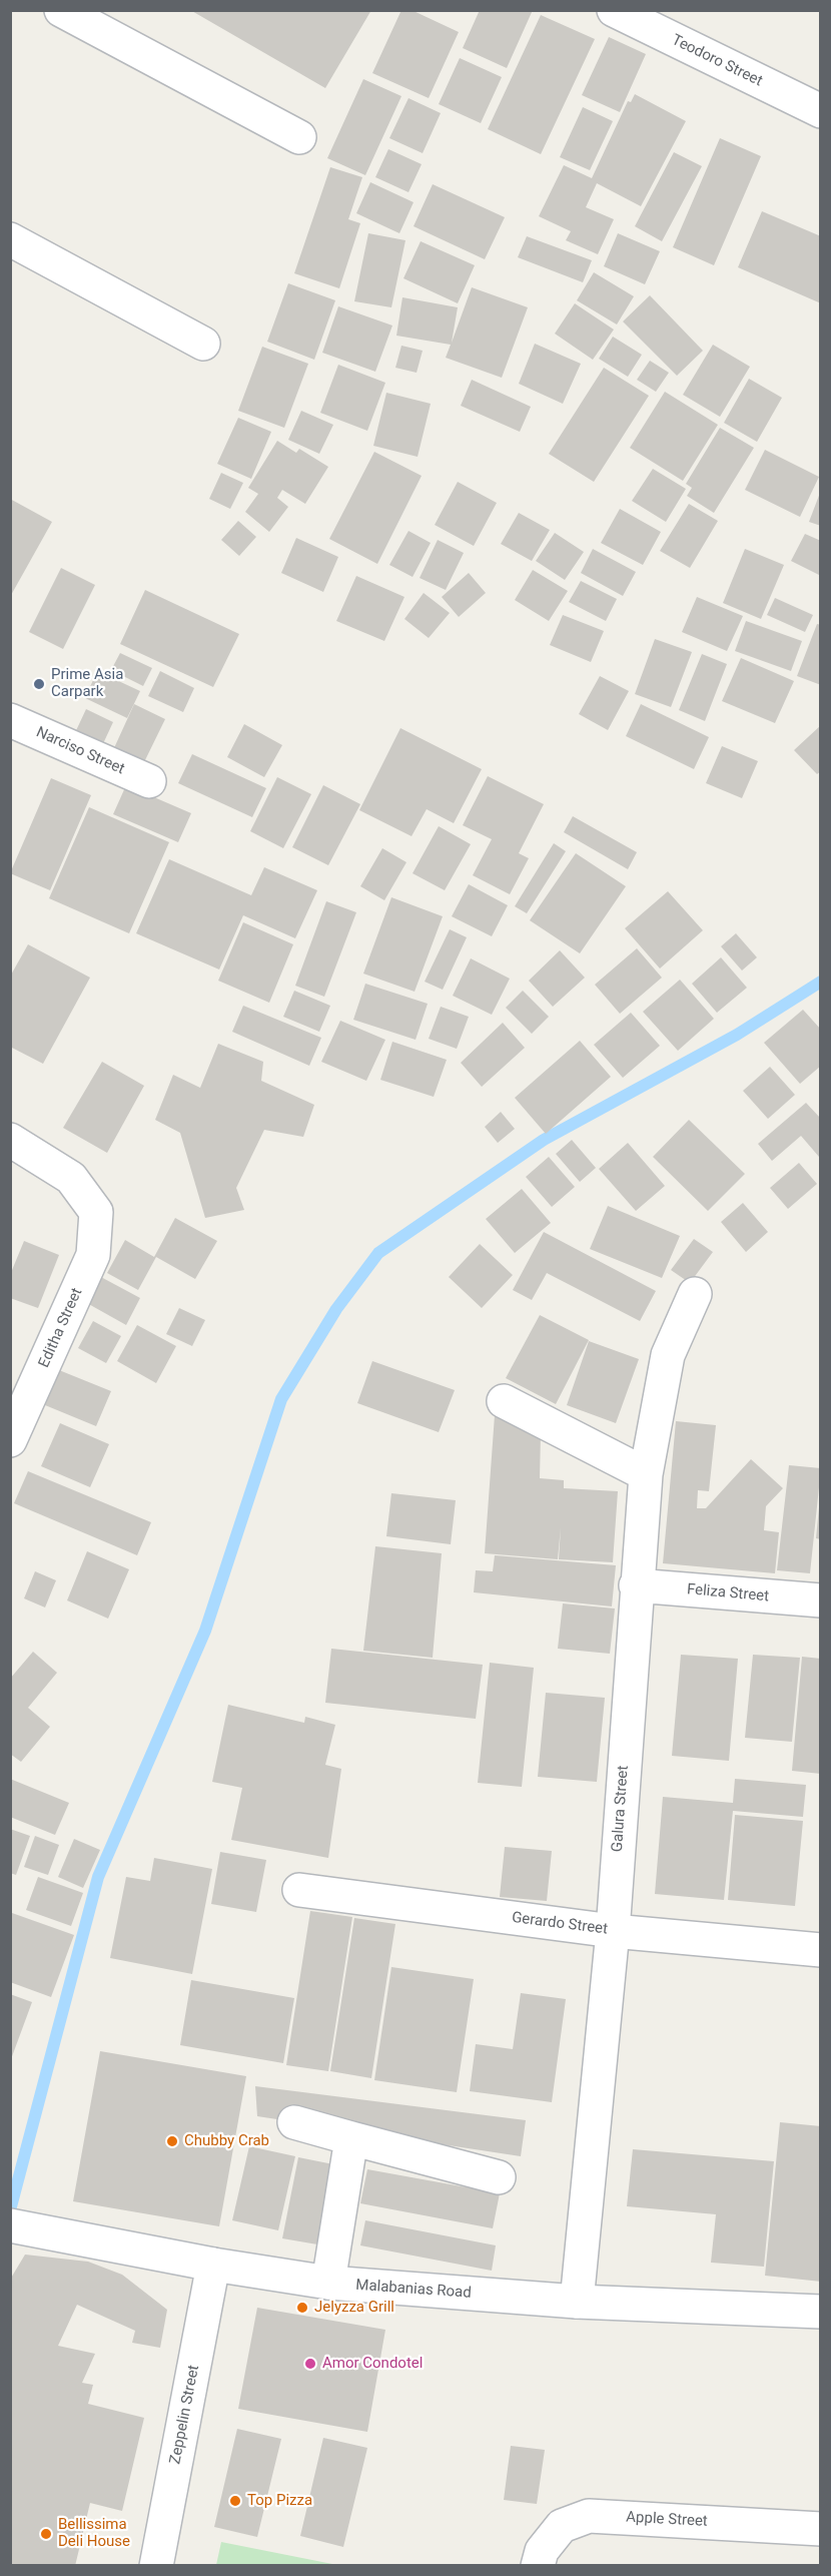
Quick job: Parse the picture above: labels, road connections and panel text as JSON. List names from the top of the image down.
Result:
{
  "streets": {
    "street": [
      "Teodoro Street",
      "Narciso Street",
      "Editha Street",
      "Feliza Street",
      "Galura Street",
      "Gerardo Street",
      "Malabanias Road",
      "Zeppelin Street",
      "Apple Street"
    ]
  },
  "crossings": [
    ["Feliza Street", "Galura Street"],
    ["Galura Street", "Gerardo Street"],
    ["Galura Street", "Malabanias Road"],
    ["Malabanias Road", "Zeppelin Street"]
  ],
  "places": [
    "Prime Asia Carpark",
    "Chubby Crab",
    "Jelyzza Grill",
    "Amor Condotel",
    "Top Pizza",
    "Bellissima Deli House"
  ]
}
